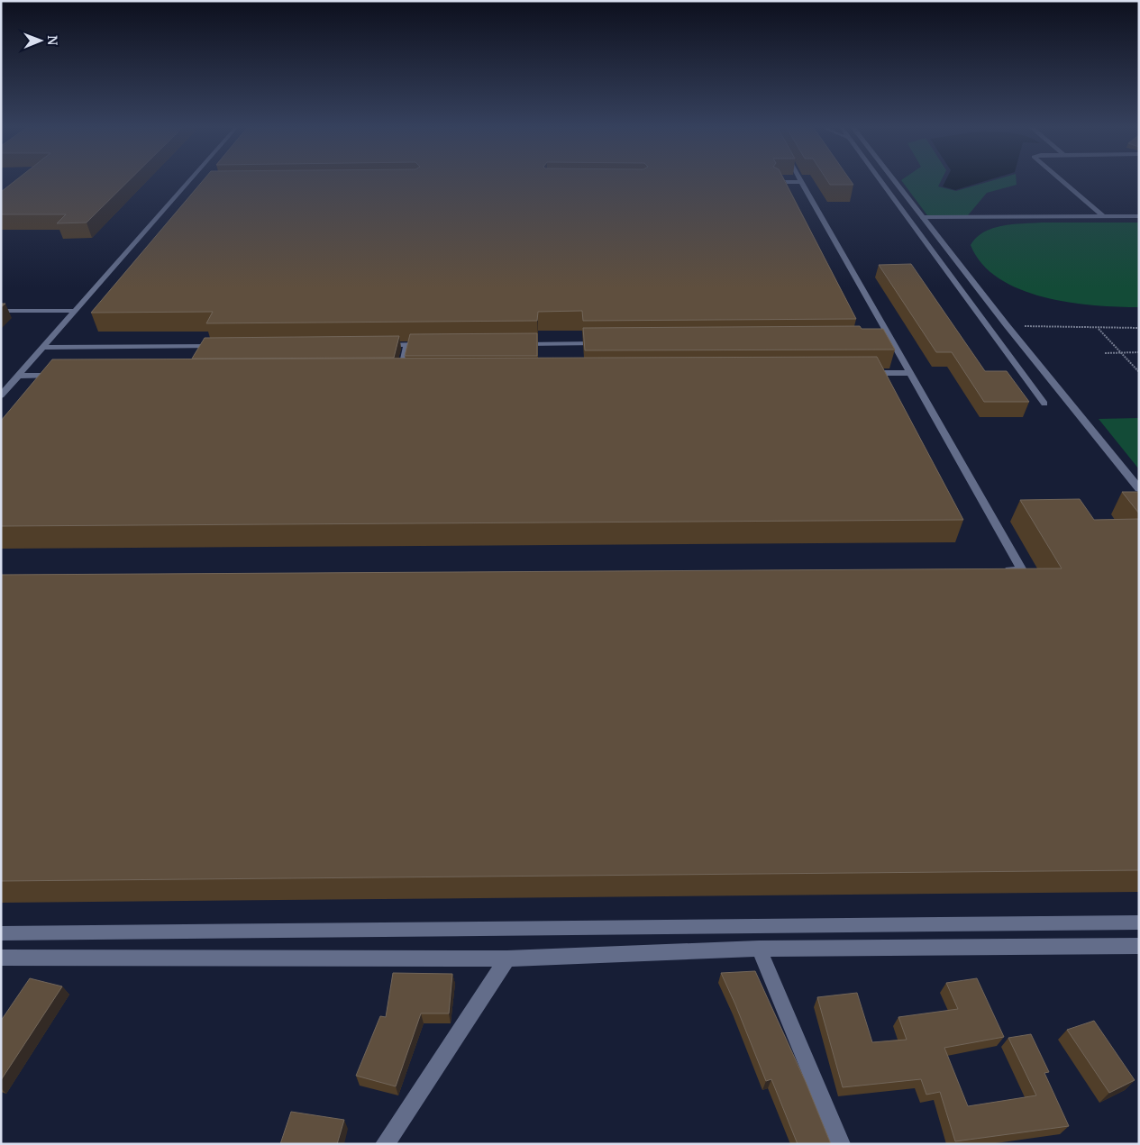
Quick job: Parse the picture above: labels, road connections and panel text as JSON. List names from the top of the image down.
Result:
{
  "north": "right"
}
